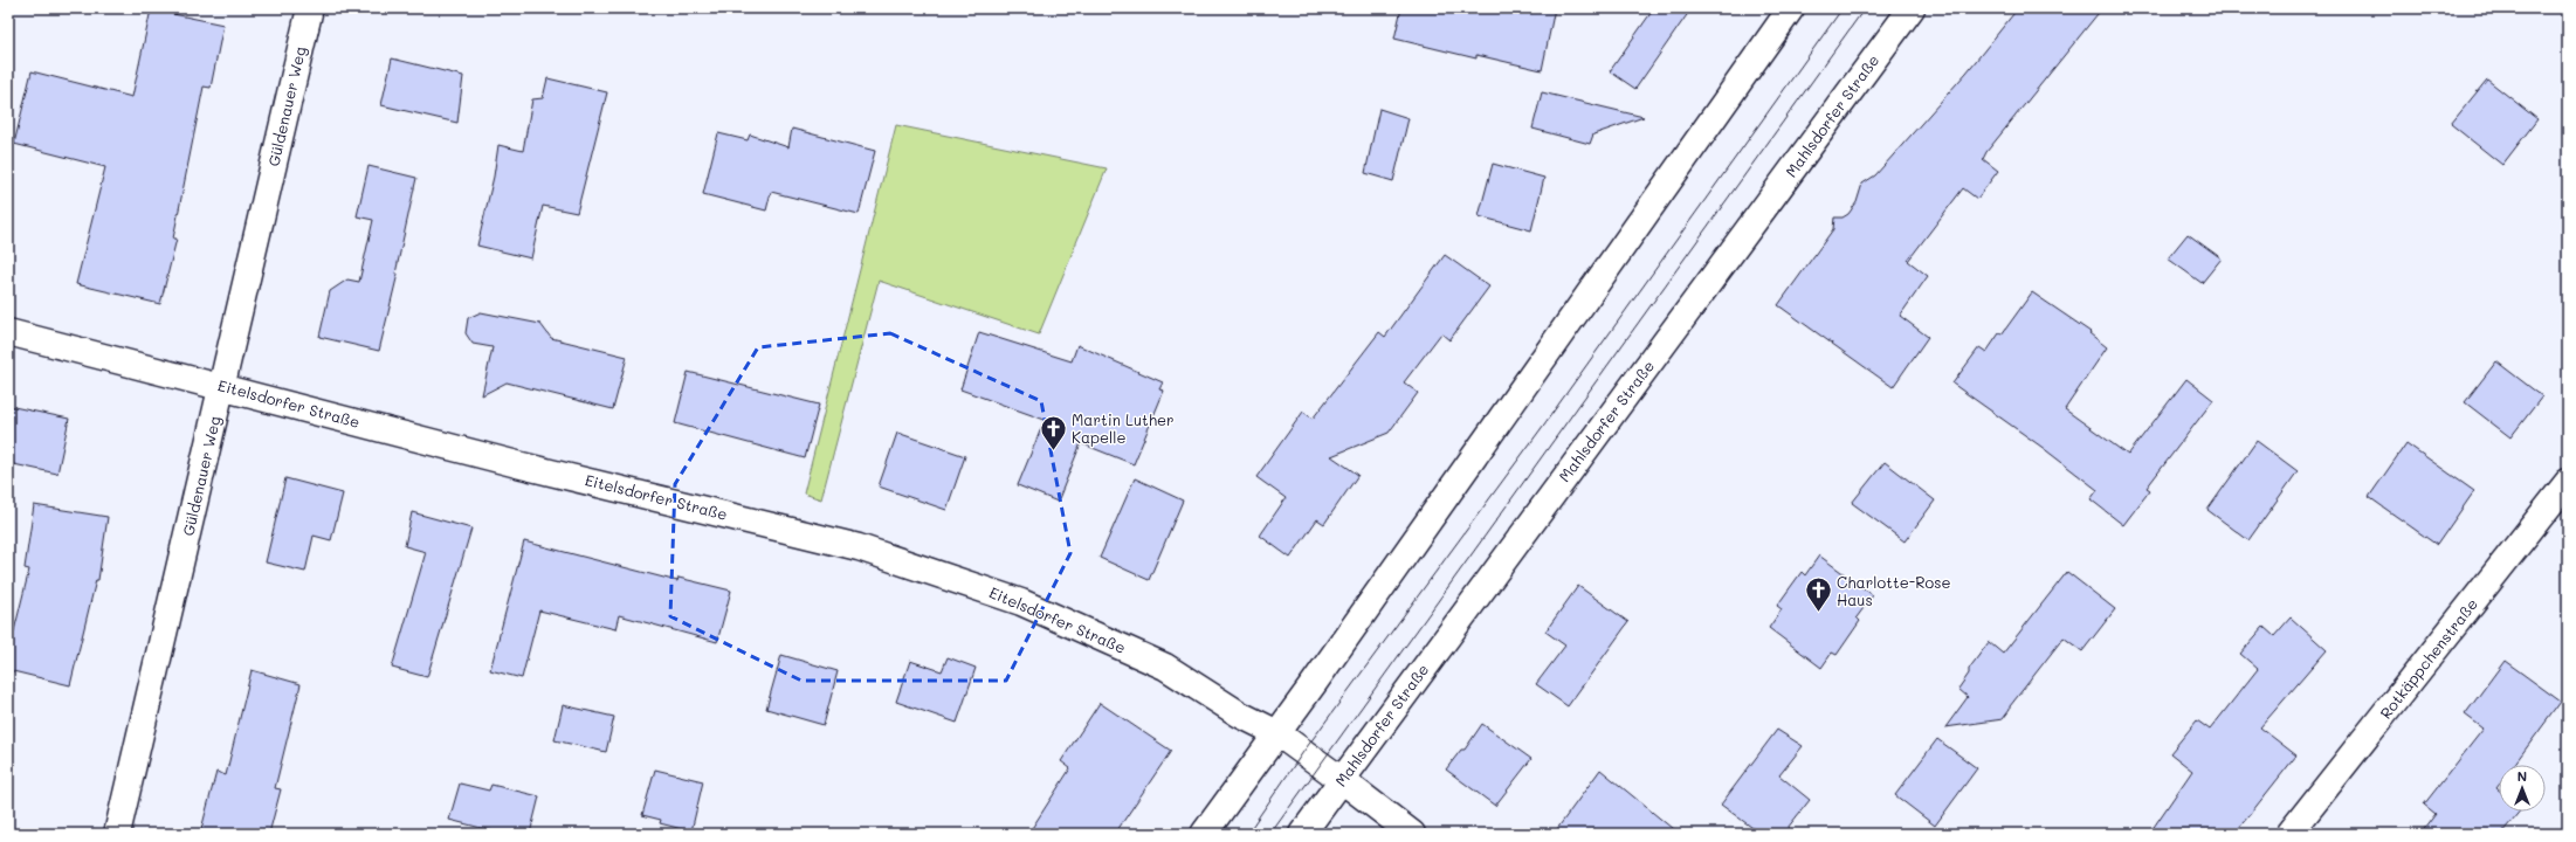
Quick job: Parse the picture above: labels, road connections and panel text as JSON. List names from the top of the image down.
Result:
{
  "streets": {
    "street": [
      "Güldenauer Weg",
      "Mahlsdorfer Straße",
      "Eitelsdorfer Straße",
      "Rotkäppchenstraße"
    ]
  },
  "crossings": [
    ["Güldenauer Weg", "Eitelsdorfer Straße"],
    ["Mahlsdorfer Straße", "Eitelsdorfer Straße"]
  ],
  "places": {
    "church": ["Martin Luther Kapelle", "Charlotte-Rose Haus"]
  },
  "north": "top"
}
